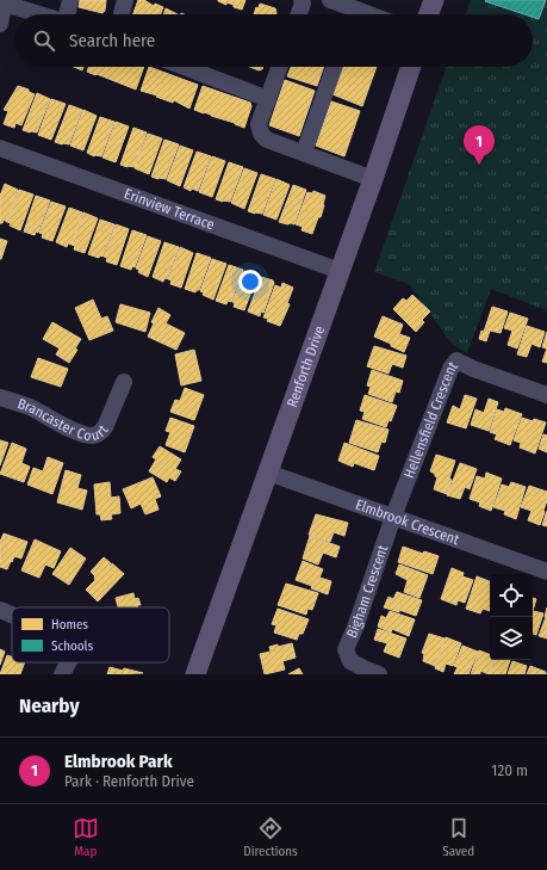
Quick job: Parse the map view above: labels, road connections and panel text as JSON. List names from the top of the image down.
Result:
{
  "streets": {
    "main road": ["Renforth Drive"],
    "street": [
      "Erinview Terrace",
      "Brancaster Court",
      "Hellensfield Crescent",
      "Elmbrook Crescent",
      "Bigham Crescent"
    ]
  },
  "crossings": [
    ["Erinview Terrace", "Renforth Drive"],
    ["Renforth Drive", "Elmbrook Crescent"],
    ["Hellensfield Crescent", "Elmbrook Crescent"],
    ["Hellensfield Crescent", "Bigham Crescent"],
    ["Elmbrook Crescent", "Bigham Crescent"]
  ],
  "legend": ["Homes", "Schools"],
  "page": {
    "search": "Search here",
    "pins": "1",
    "heading": "Nearby",
    "list": [
      {
        "mark": "1",
        "name": "Elmbrook Park",
        "note": "Park · Renforth Drive",
        "value": "120 m"
      }
    ],
    "nav": ["Map", "Directions", "Saved"]
  }
}
